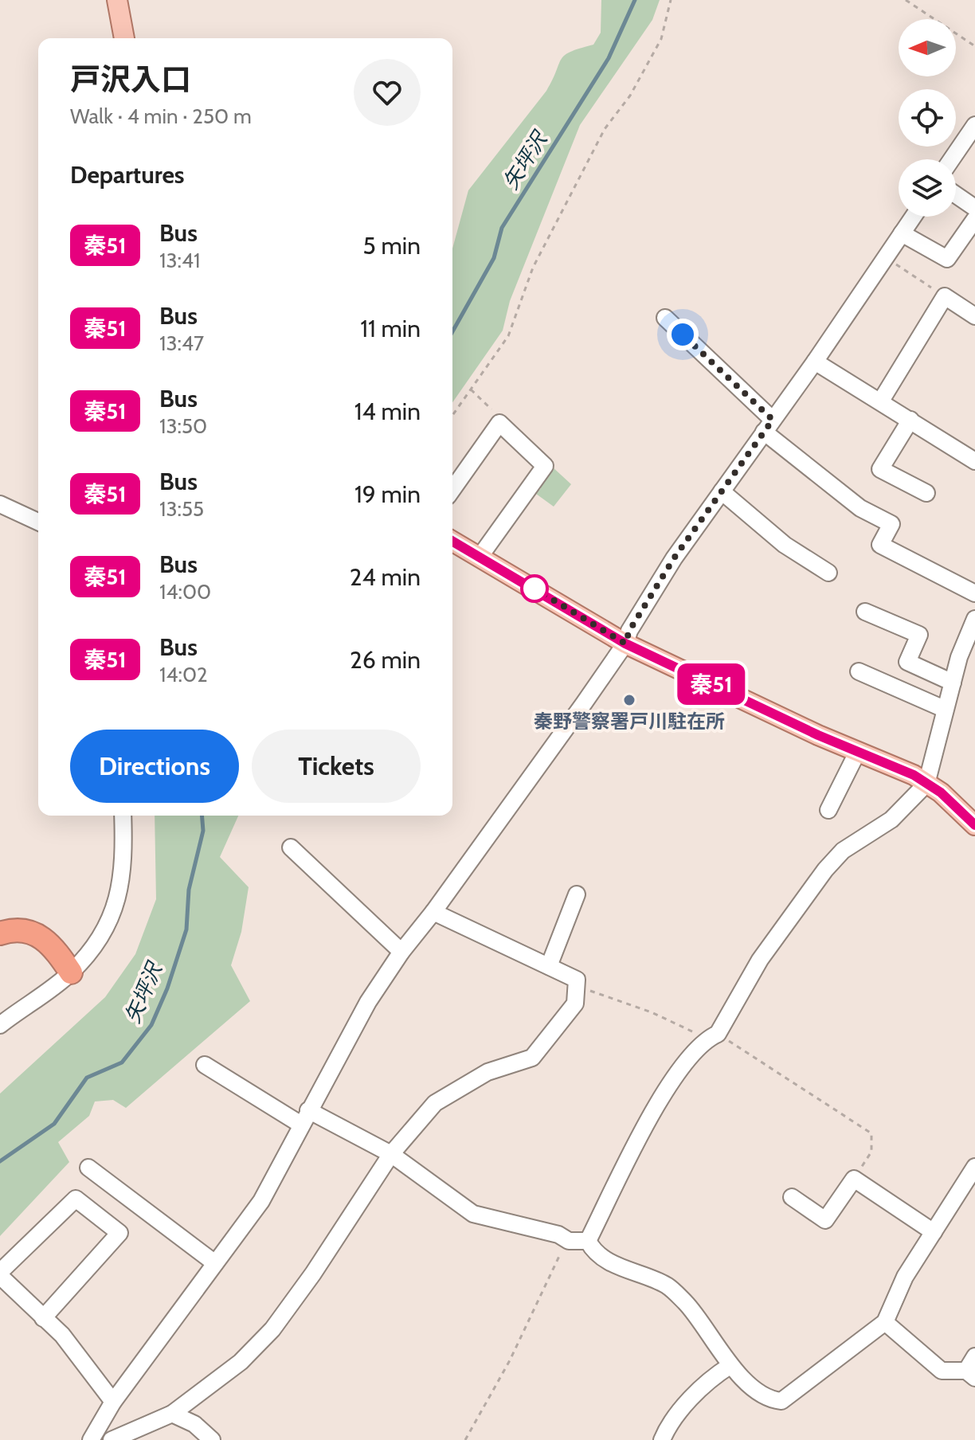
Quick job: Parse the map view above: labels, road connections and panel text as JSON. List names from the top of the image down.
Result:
{
  "water": ["矢坪沢"],
  "places": ["秦野警察署戸川駐在所"],
  "lines": ["bus line 秦51"],
  "north": "left",
  "page": {
    "on_map": "秦51",
    "heading": [
      ["戸沢入口", "Walk · 4 min · 250 m"],
      "Departures"
    ],
    "list": [
      {
        "mark": "秦51",
        "name": "Bus",
        "note": "13:41",
        "value": "5 min"
      },
      {
        "mark": "秦51",
        "name": "Bus",
        "note": "13:47",
        "value": "11 min"
      },
      {
        "mark": "秦51",
        "name": "Bus",
        "note": "13:50",
        "value": "14 min"
      },
      {
        "mark": "秦51",
        "name": "Bus",
        "note": "13:55",
        "value": "19 min"
      },
      {
        "mark": "秦51",
        "name": "Bus",
        "note": "14:00",
        "value": "24 min"
      },
      {
        "mark": "秦51",
        "name": "Bus",
        "note": "14:02",
        "value": "26 min"
      }
    ],
    "buttons": ["Directions", "Tickets"]
  }
}
